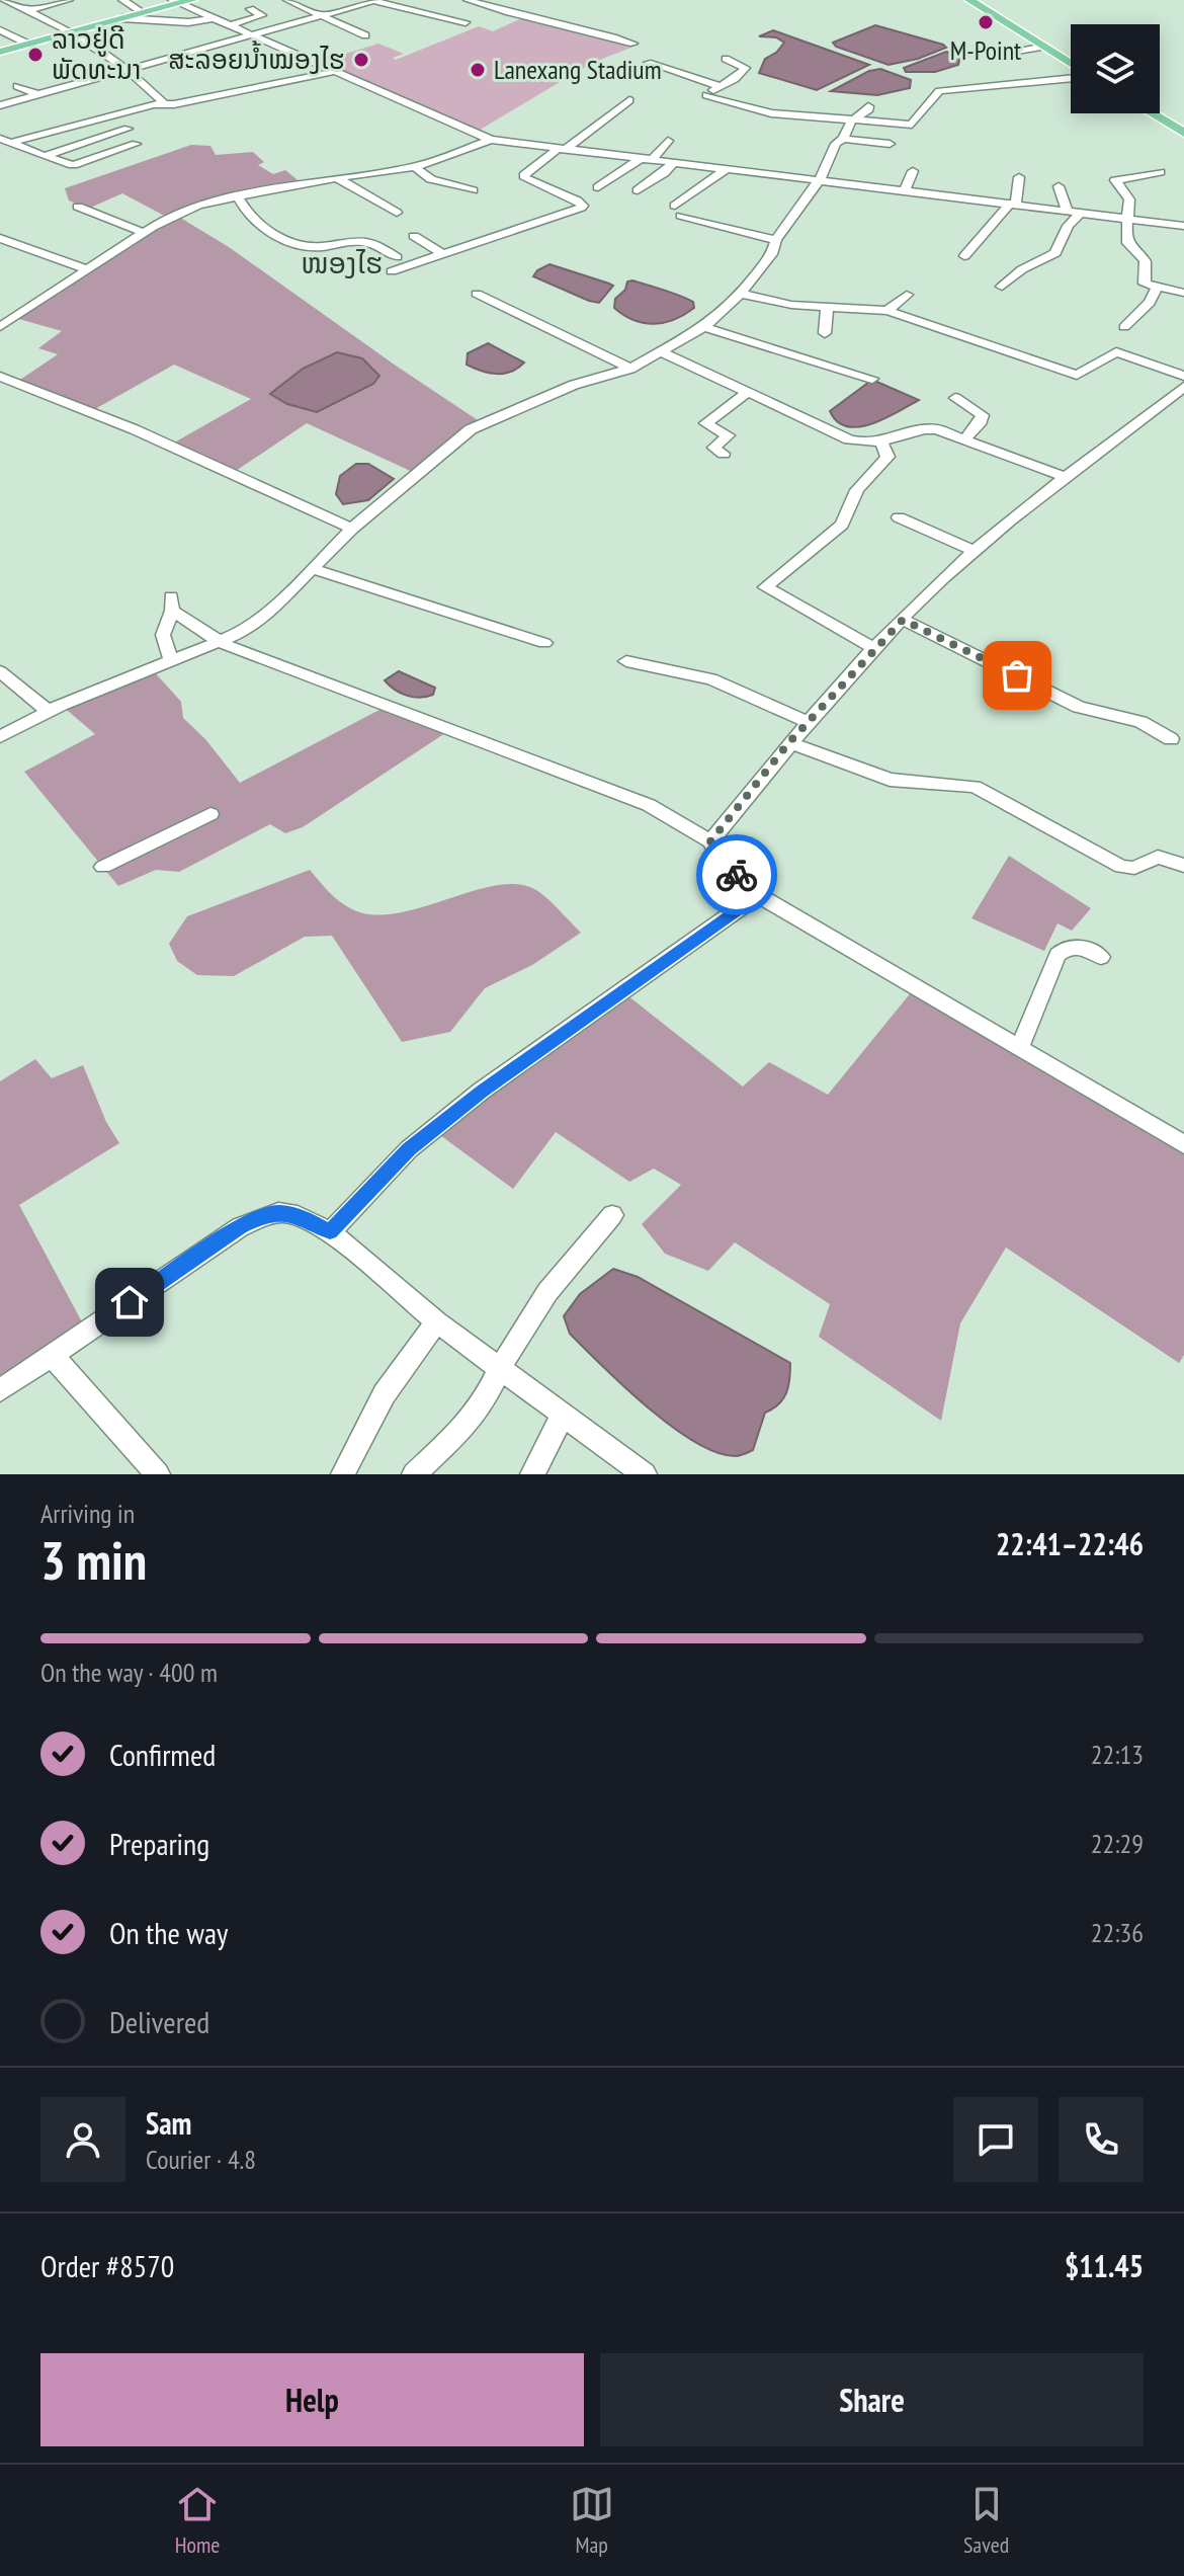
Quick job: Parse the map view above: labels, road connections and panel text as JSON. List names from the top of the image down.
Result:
{
  "districts": ["ໜອງໄຮ"],
  "places": [
    "M-Point",
    "ລາວຢູ່ດີ ພັດທະນາ",
    "ສະລອຍນ້ຳໝອງໄຮ",
    "Lanexang Stadium"
  ],
  "page": {
    "heading": ["3 min", "Arriving in", "22:41–22:46"],
    "panel": [
      "Sam",
      "Courier · 4.8",
      "Order #8570",
      "$11.45"
    ],
    "bar": "On the way · 400 m",
    "list": [
      ["Confirmed", "22:13"],
      ["Preparing", "22:29"],
      ["On the way", "22:36"],
      "Delivered"
    ],
    "buttons": ["Help", "Share"],
    "tabs": ["Home", "Map", "Saved"]
  }
}
